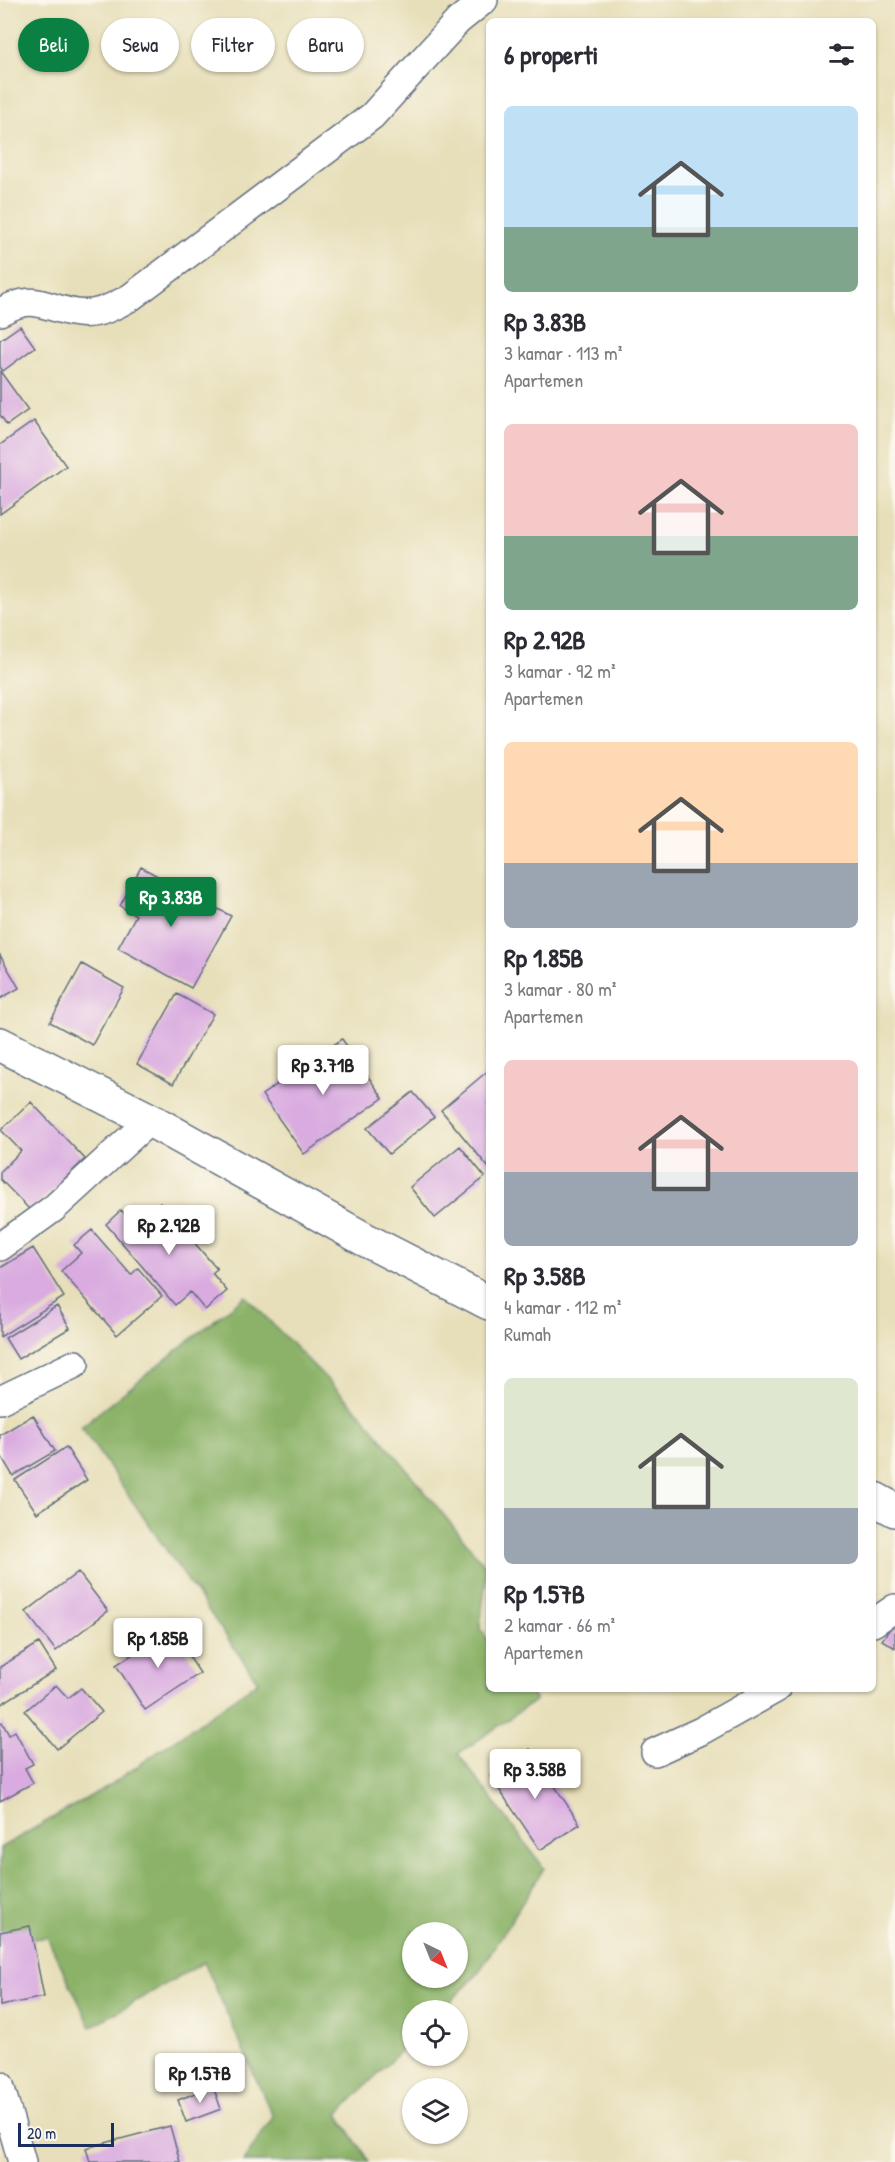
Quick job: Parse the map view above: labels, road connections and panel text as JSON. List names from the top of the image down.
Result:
{
  "scale_bar": "20 m",
  "north": "bottom right",
  "page": {
    "chip": [
      "Beli",
      "Sewa",
      "Filter",
      "Baru"
    ],
    "heading": "6 properti",
    "list": [
      {
        "name": "Rp 3.83B",
        "note": "3 kamar · 113 m² · Apartemen"
      },
      {
        "name": "Rp 2.92B",
        "note": "3 kamar · 92 m² · Apartemen"
      },
      {
        "name": "Rp 1.85B",
        "note": "3 kamar · 80 m² · Apartemen"
      },
      {
        "name": "Rp 3.58B",
        "note": "4 kamar · 112 m² · Rumah"
      },
      {
        "name": "Rp 1.57B",
        "note": "2 kamar · 66 m² · Apartemen"
      }
    ],
    "price": [
      "Rp 3.83B",
      "Rp 3.71B",
      "Rp 2.92B",
      "Rp 1.85B",
      "Rp 3.58B",
      "Rp 1.57B"
    ],
    "scale": "20 m"
  }
}
